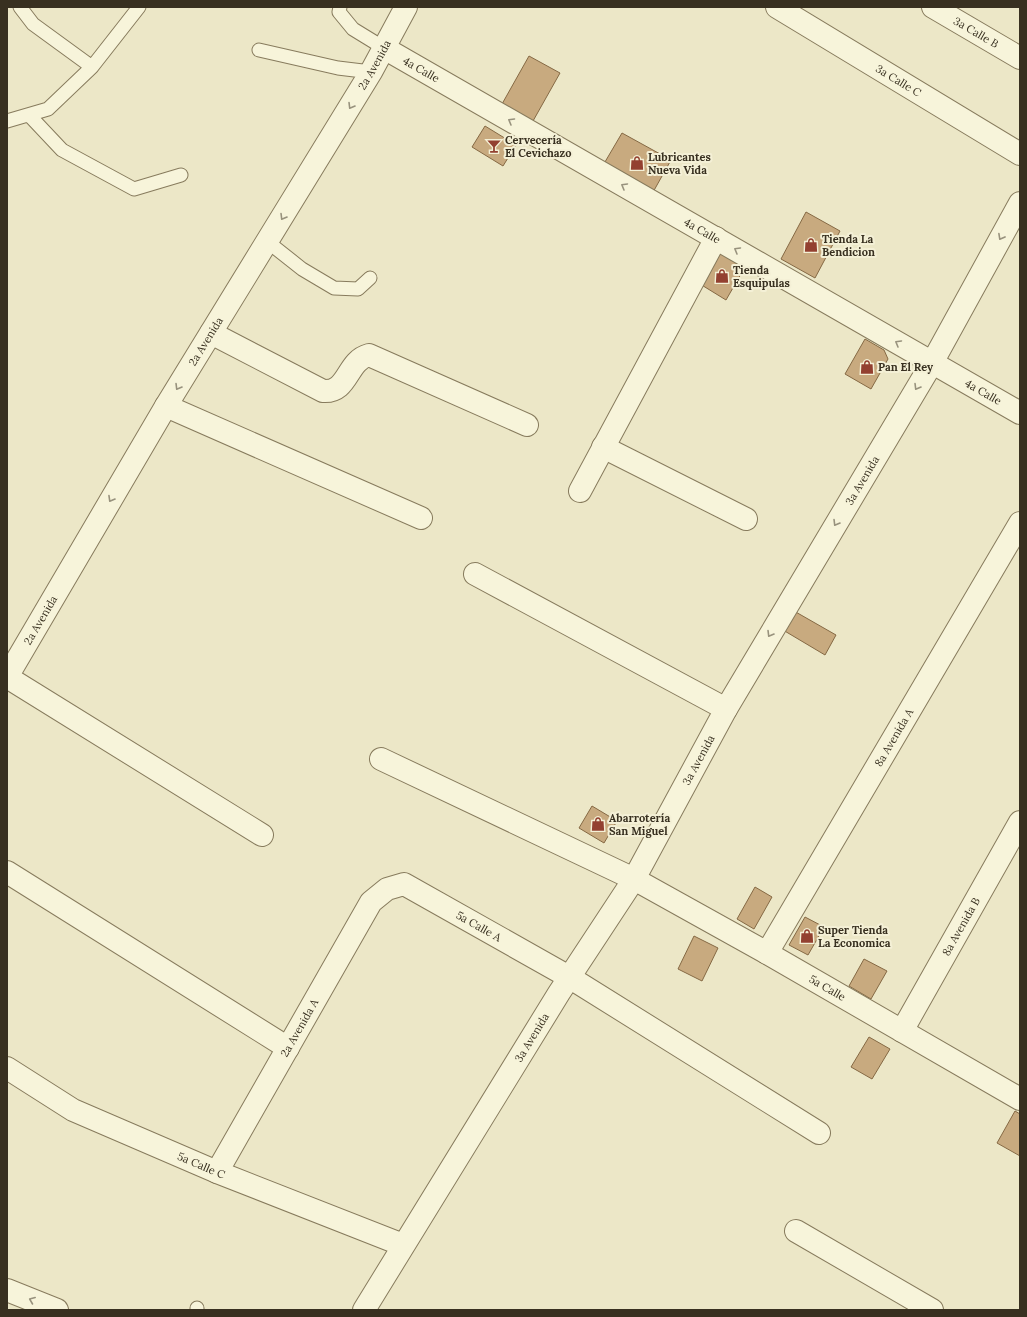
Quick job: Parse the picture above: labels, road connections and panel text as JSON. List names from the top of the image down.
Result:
{
  "streets": {
    "street": [
      "3a Calle B",
      "2a Avenida",
      "4a Calle",
      "3a Calle C",
      "3a Avenida",
      "8a Avenida A",
      "5a Calle A",
      "8a Avenida B",
      "5a Calle",
      "2a Avenida A",
      "5a Calle C"
    ]
  },
  "crossings": [
    ["2a Avenida", "4a Calle"],
    ["4a Calle", "3a Avenida"],
    ["3a Avenida", "5a Calle A"],
    ["3a Avenida", "5a Calle"],
    ["3a Avenida", "5a Calle C"],
    ["8a Avenida A", "5a Calle"],
    ["5a Calle A", "2a Avenida A"],
    ["8a Avenida B", "5a Calle"],
    ["2a Avenida A", "5a Calle C"]
  ],
  "one_way": ["2a Avenida", "4a Calle", "3a Avenida"],
  "places": {
    "bar": ["Cervecería El Cevichazo"],
    "shop": [
      "Lubricantes Nueva Vida",
      "Tienda La Bendicion",
      "Tienda Esquipulas",
      "Pan El Rey",
      "Abarrotería San Miguel",
      "Super Tienda La Economica"
    ]
  }
}
